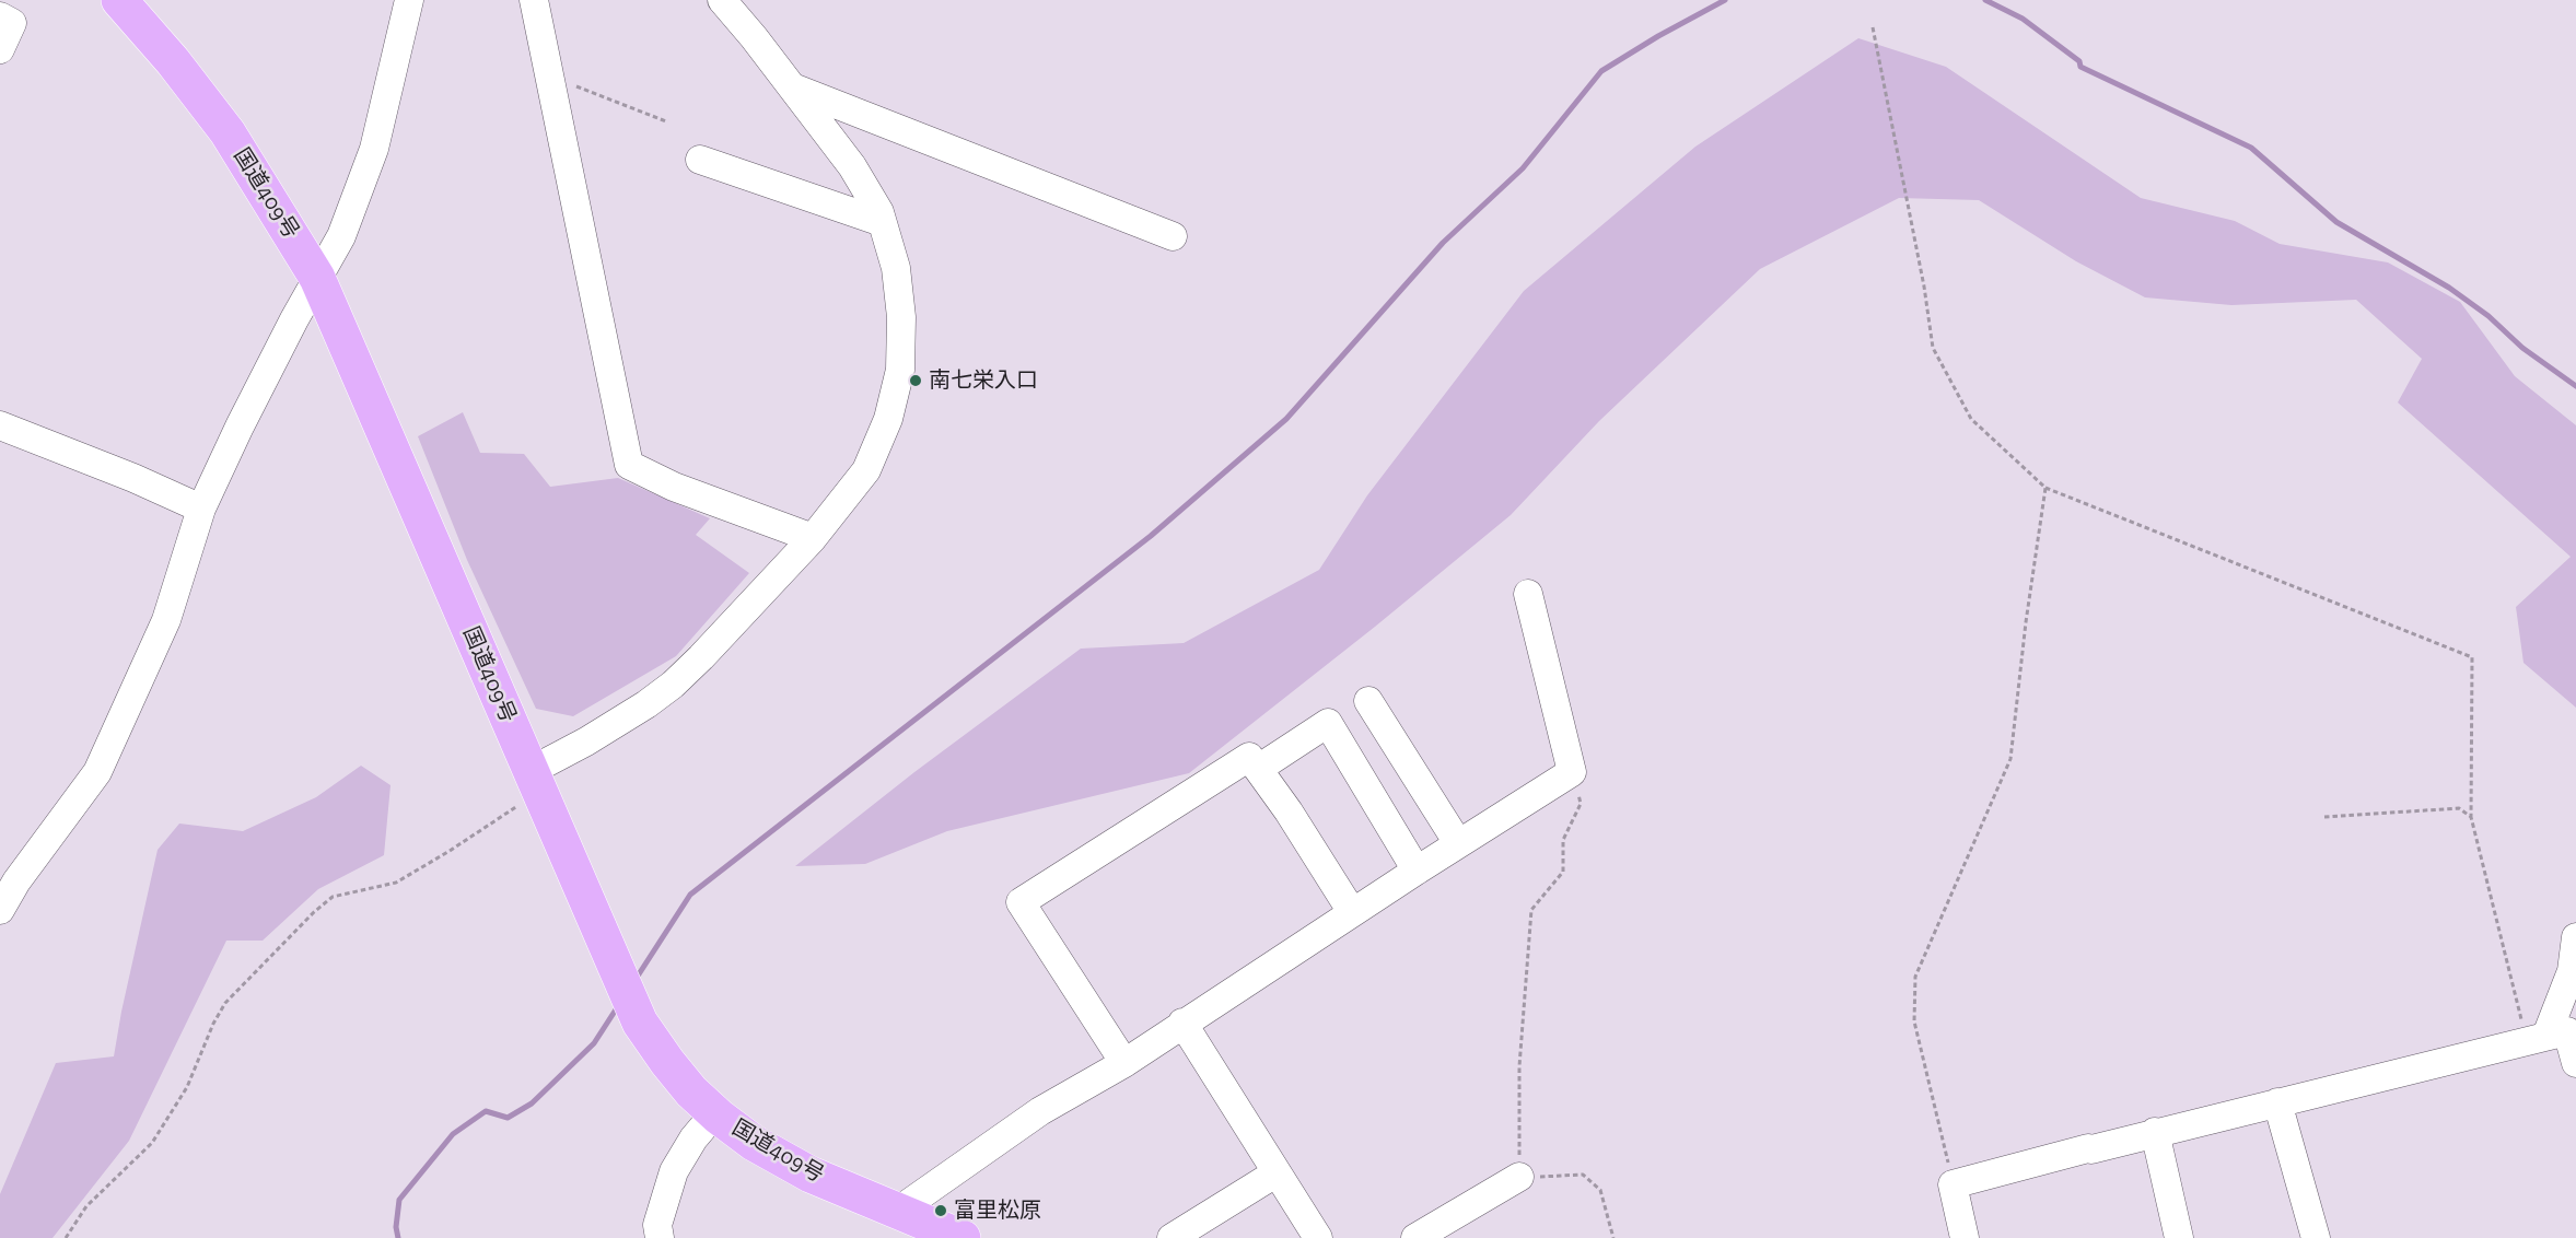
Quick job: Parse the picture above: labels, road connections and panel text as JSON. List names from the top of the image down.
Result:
{
  "streets": {
    "highway": ["国道409号"]
  },
  "places": ["南七栄入口", "富里松原"]
}
